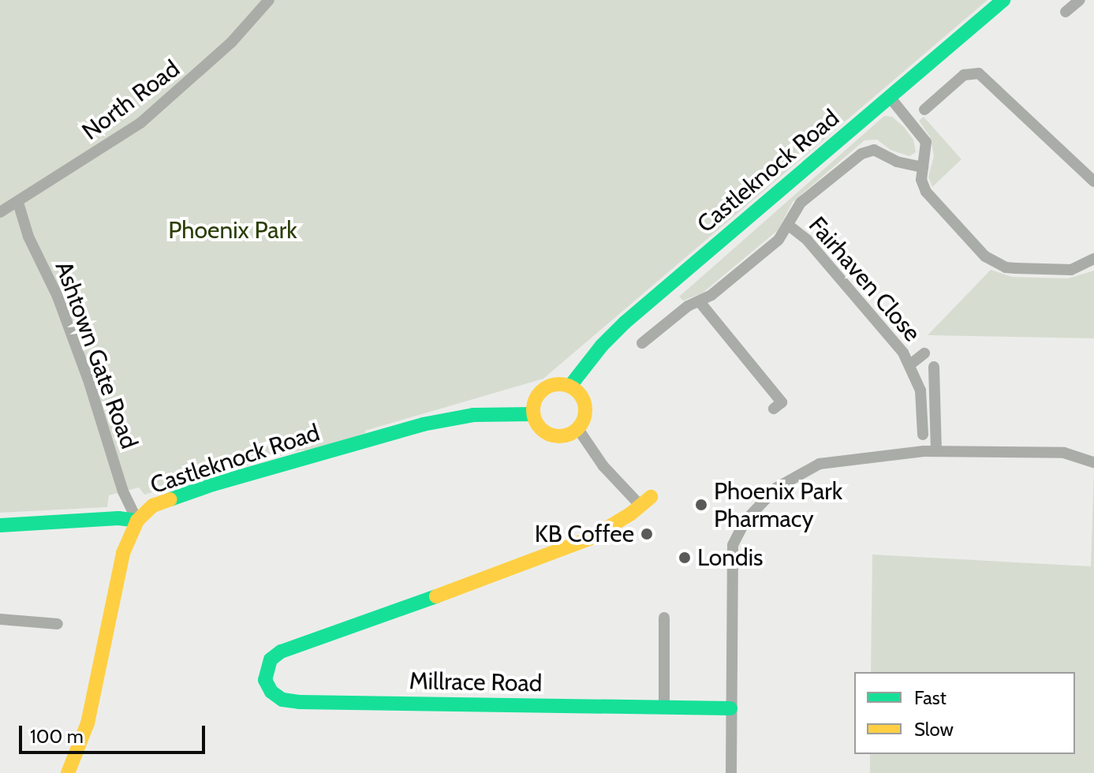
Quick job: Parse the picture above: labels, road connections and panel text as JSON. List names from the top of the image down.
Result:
{
  "streets": {
    "main road": ["Castleknock Road", "Millrace Road"],
    "street": ["North Road", "Fairhaven Close", "Ashtown Gate Road"]
  },
  "crossings": [
    ["North Road", "Ashtown Gate Road"],
    ["Castleknock Road", "Ashtown Gate Road"]
  ],
  "parks": ["Phoenix Park"],
  "places": ["Phoenix Park Pharmacy", "KB Coffee", "Londis"],
  "legend": ["Fast", "Slow"],
  "scale_bar": "100 m"
}
